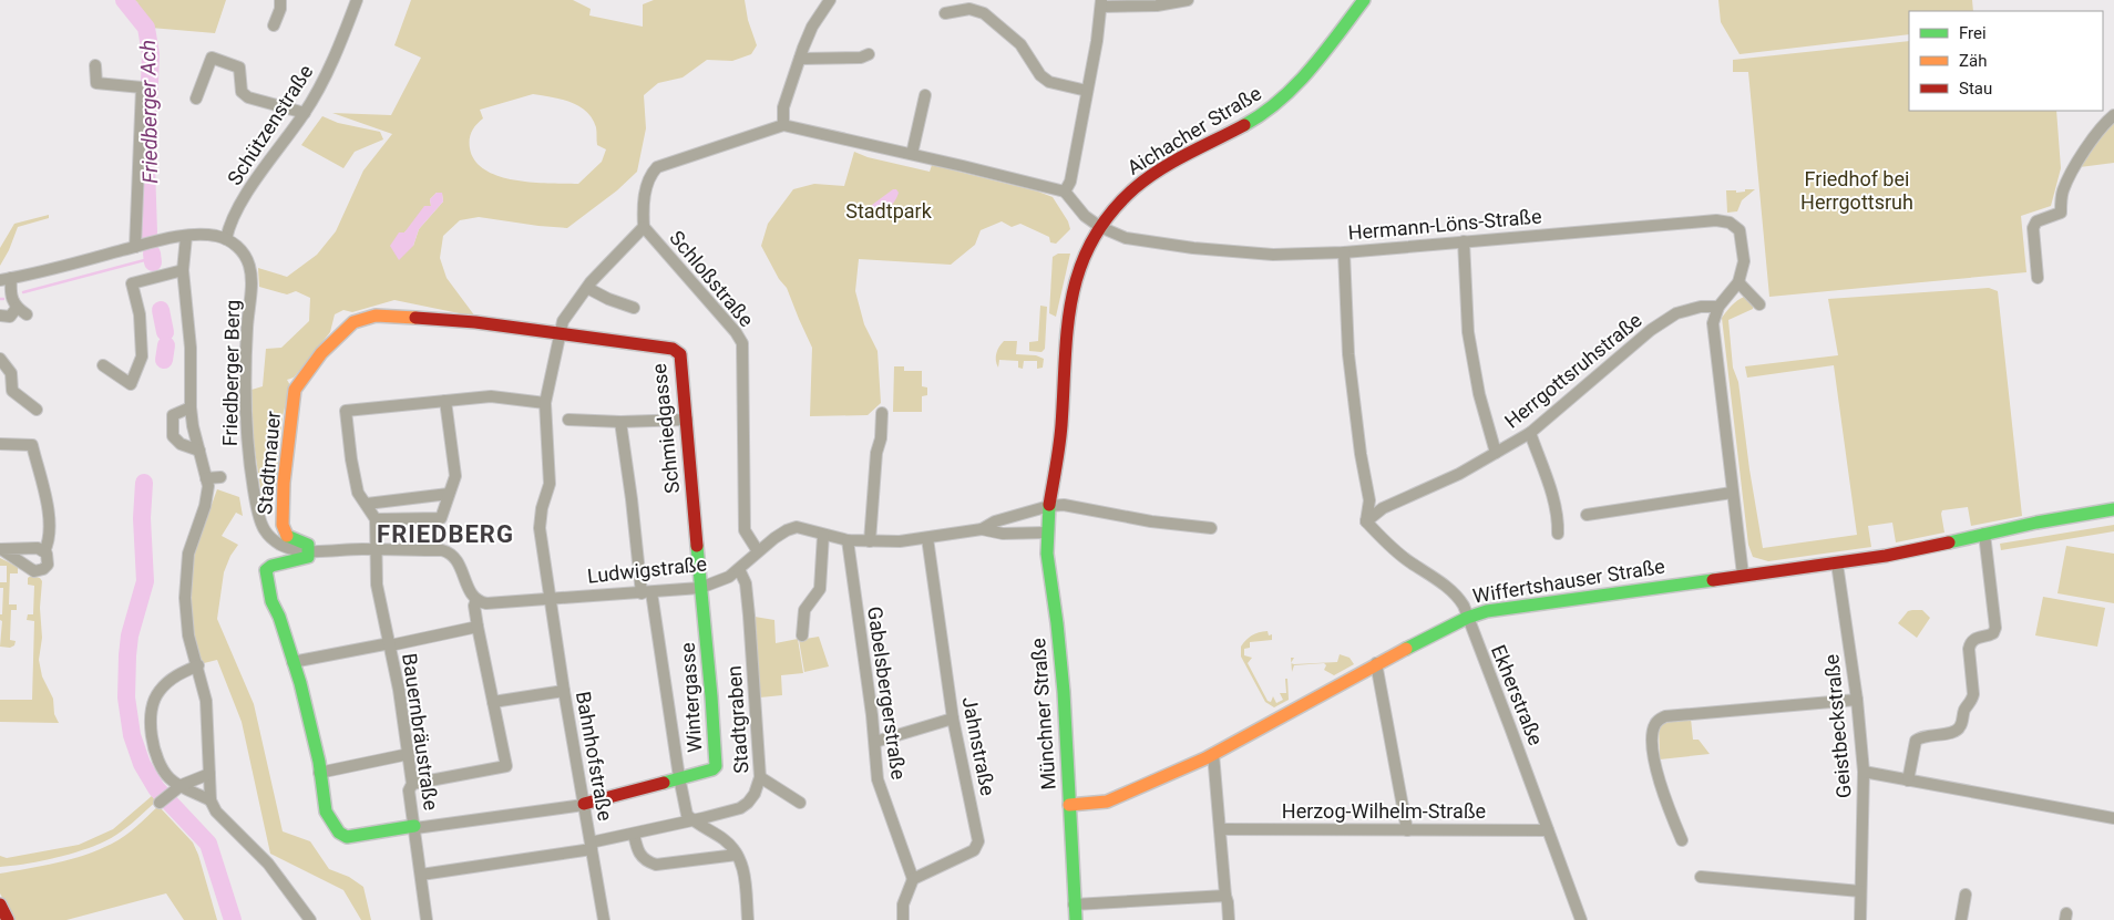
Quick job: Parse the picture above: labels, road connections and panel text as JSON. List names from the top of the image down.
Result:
{
  "streets": {
    "street": [
      "Schützenstraße",
      "Aichacher Straße",
      "Hermann-Löns-Straße",
      "Schloßstraße",
      "Herrgottsruhstraße",
      "Friedberger Berg",
      "Schmiedgasse",
      "Stadtmauer",
      "Ludwigstraße",
      "Wiffertshauser Straße",
      "Gabelsbergerstraße",
      "Ekherstraße",
      "Wintergasse",
      "Münchner Straße",
      "Stadtgraben",
      "Geistbeckstraße",
      "Bauernbräustraße",
      "Jahnstraße",
      "Bahnhofstraße",
      "Herzog-Wilhelm-Straße"
    ]
  },
  "crossings": [
    ["Schützenstraße", "Friedberger Berg"],
    ["Aichacher Straße", "Hermann-Löns-Straße"],
    ["Aichacher Straße", "Ludwigstraße"],
    ["Aichacher Straße", "Münchner Straße"],
    ["Schloßstraße", "Ludwigstraße"],
    ["Schloßstraße", "Bahnhofstraße"],
    ["Herrgottsruhstraße", "Ekherstraße"],
    ["Friedberger Berg", "Stadtmauer"],
    ["Friedberger Berg", "Ludwigstraße"],
    ["Friedberger Berg", "Bauernbräustraße"],
    ["Schmiedgasse", "Stadtmauer"],
    ["Schmiedgasse", "Ludwigstraße"],
    ["Schmiedgasse", "Wintergasse"],
    ["Schmiedgasse", "Bahnhofstraße"],
    ["Stadtmauer", "Bahnhofstraße"],
    ["Ludwigstraße", "Gabelsbergerstraße"],
    ["Ludwigstraße", "Wintergasse"],
    ["Ludwigstraße", "Münchner Straße"],
    ["Ludwigstraße", "Stadtgraben"],
    ["Ludwigstraße", "Jahnstraße"],
    ["Ludwigstraße", "Bahnhofstraße"],
    ["Wiffertshauser Straße", "Ekherstraße"],
    ["Wiffertshauser Straße", "Münchner Straße"],
    ["Wiffertshauser Straße", "Geistbeckstraße"],
    ["Gabelsbergerstraße", "Jahnstraße"],
    ["Ekherstraße", "Herzog-Wilhelm-Straße"],
    ["Wintergasse", "Bahnhofstraße"],
    ["Stadtgraben", "Bauernbräustraße"],
    ["Stadtgraben", "Bahnhofstraße"]
  ],
  "districts": ["FRIEDBERG"],
  "water": ["Friedberger Ach"],
  "parks": ["Friedhof bei Herrgottsruh", "Stadtpark"],
  "legend": ["Frei", "Zäh", "Stau"]
}
